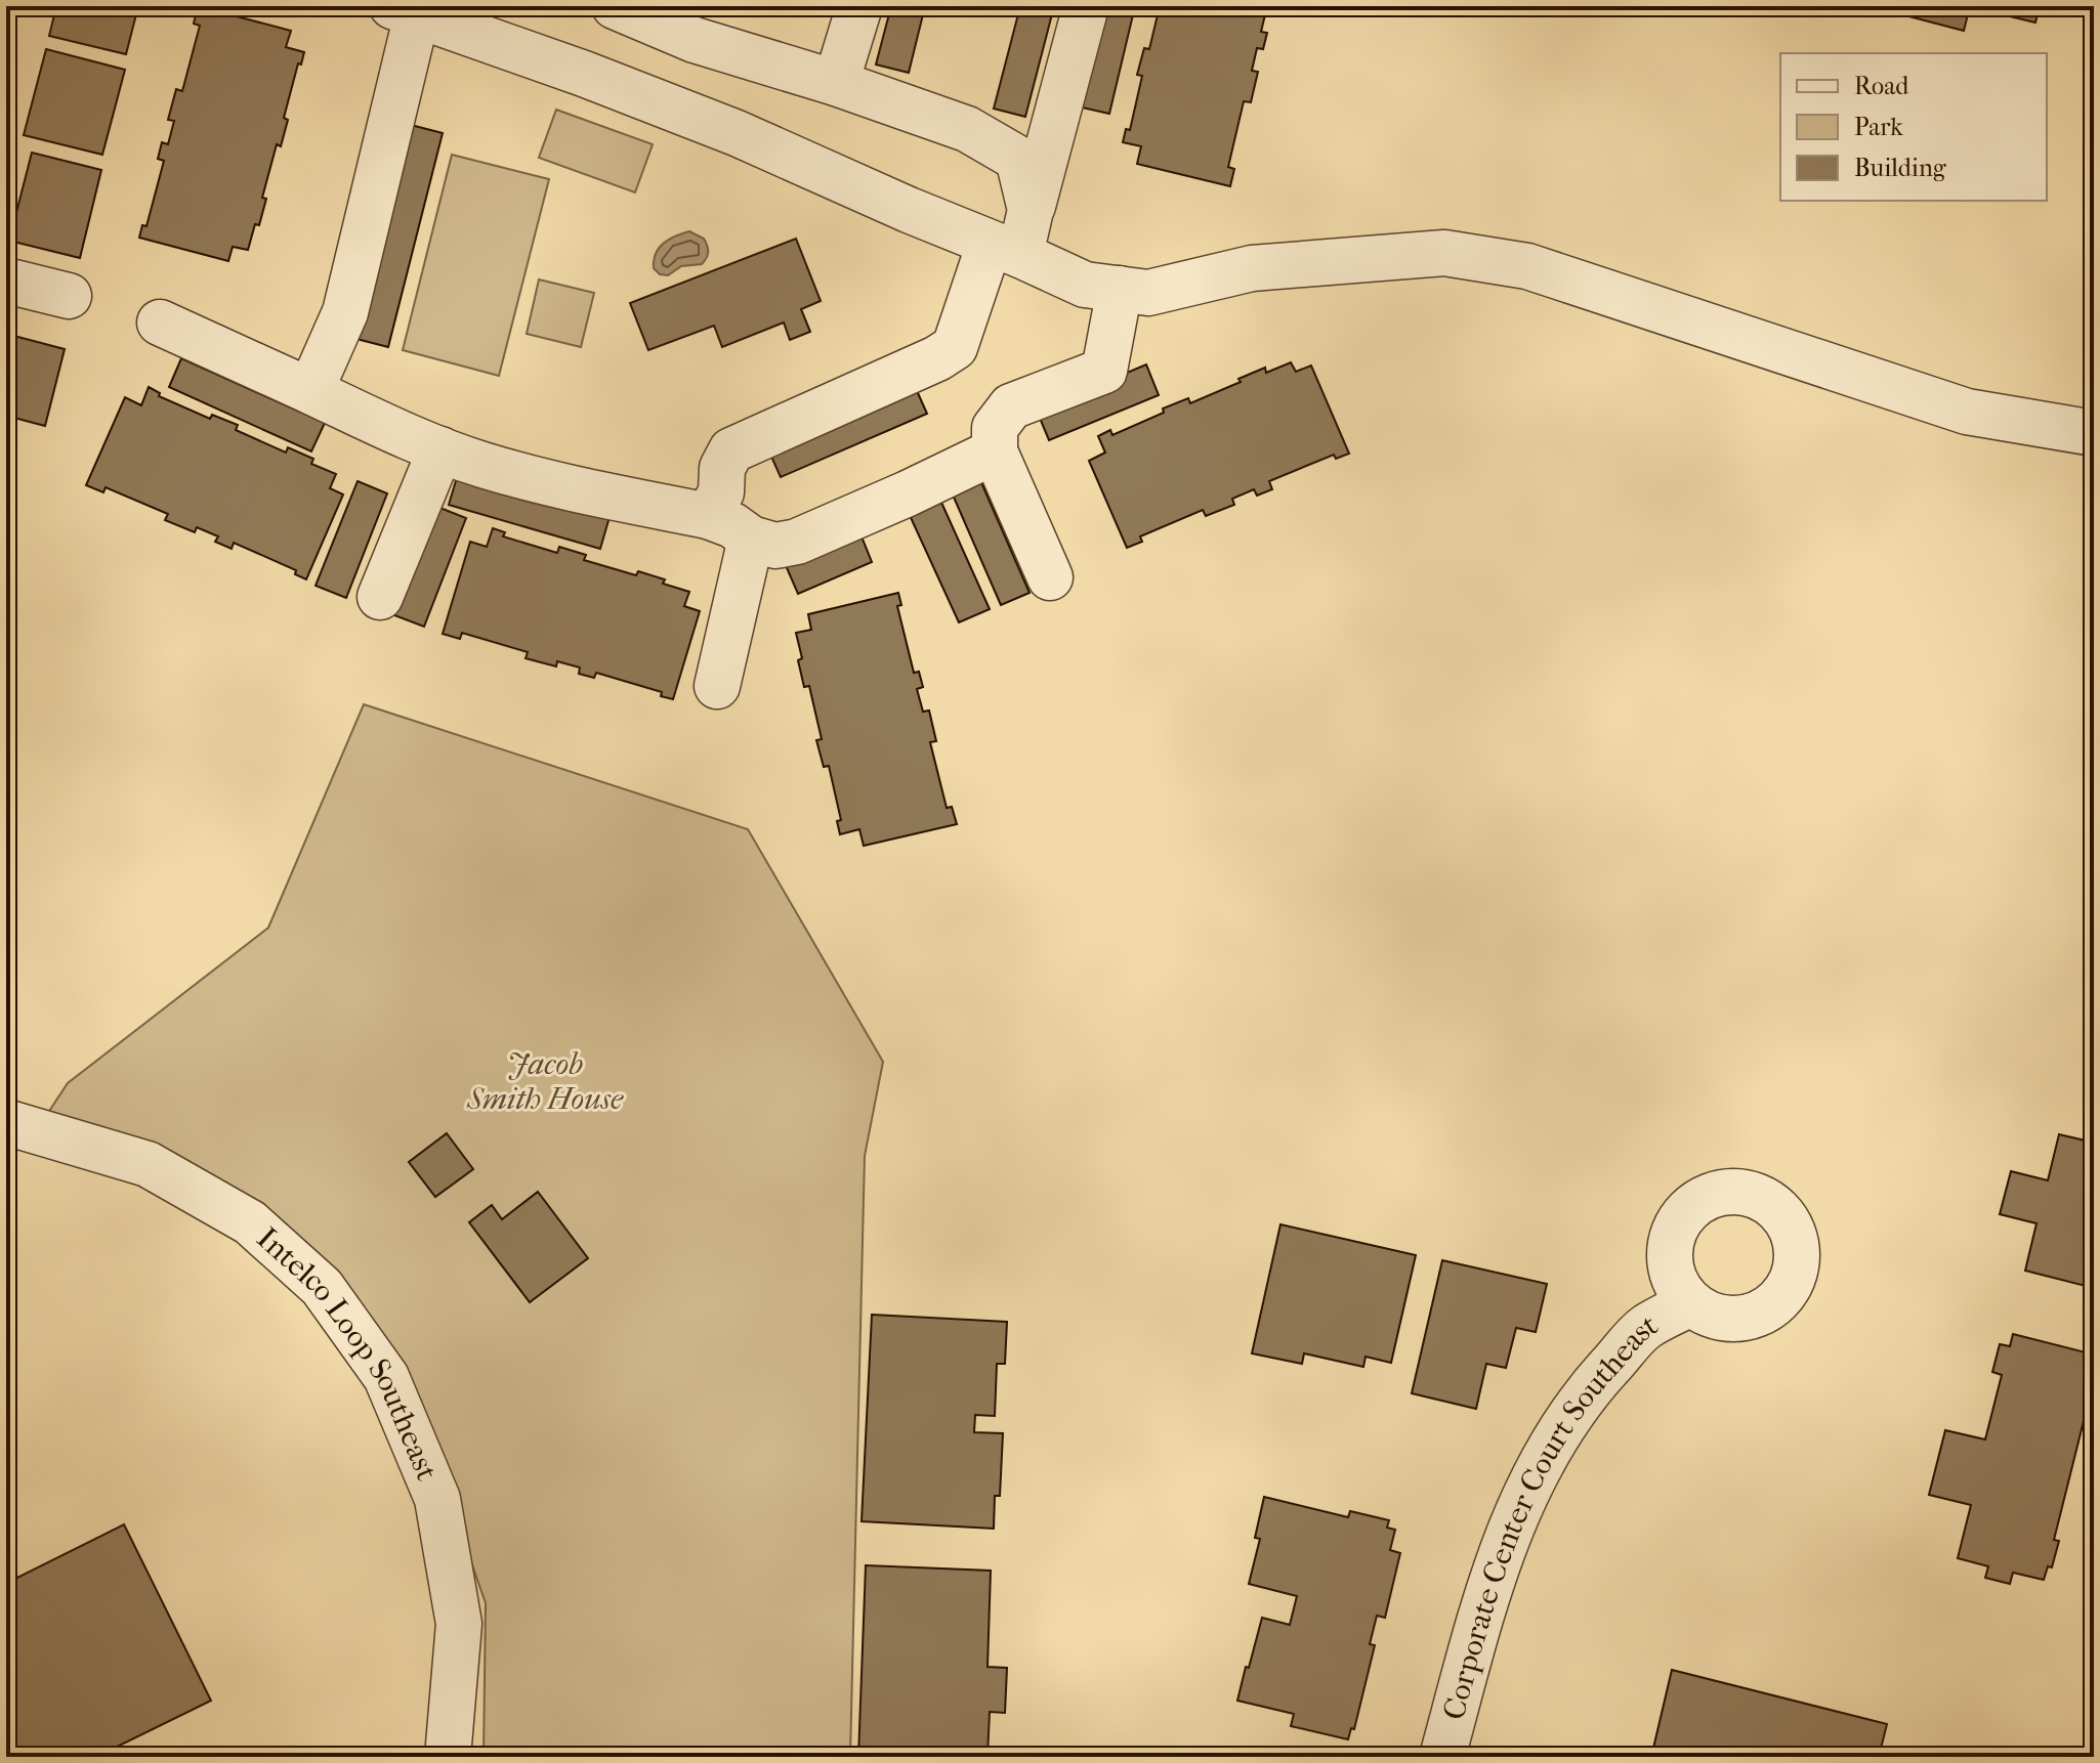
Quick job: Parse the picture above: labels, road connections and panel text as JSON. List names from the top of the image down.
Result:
{
  "streets": {
    "street": ["Intelco Loop Southeast", "Corporate Center Court Southeast"]
  },
  "parks": ["Jacob Smith House"],
  "legend": ["Road", "Park", "Building"]
}
